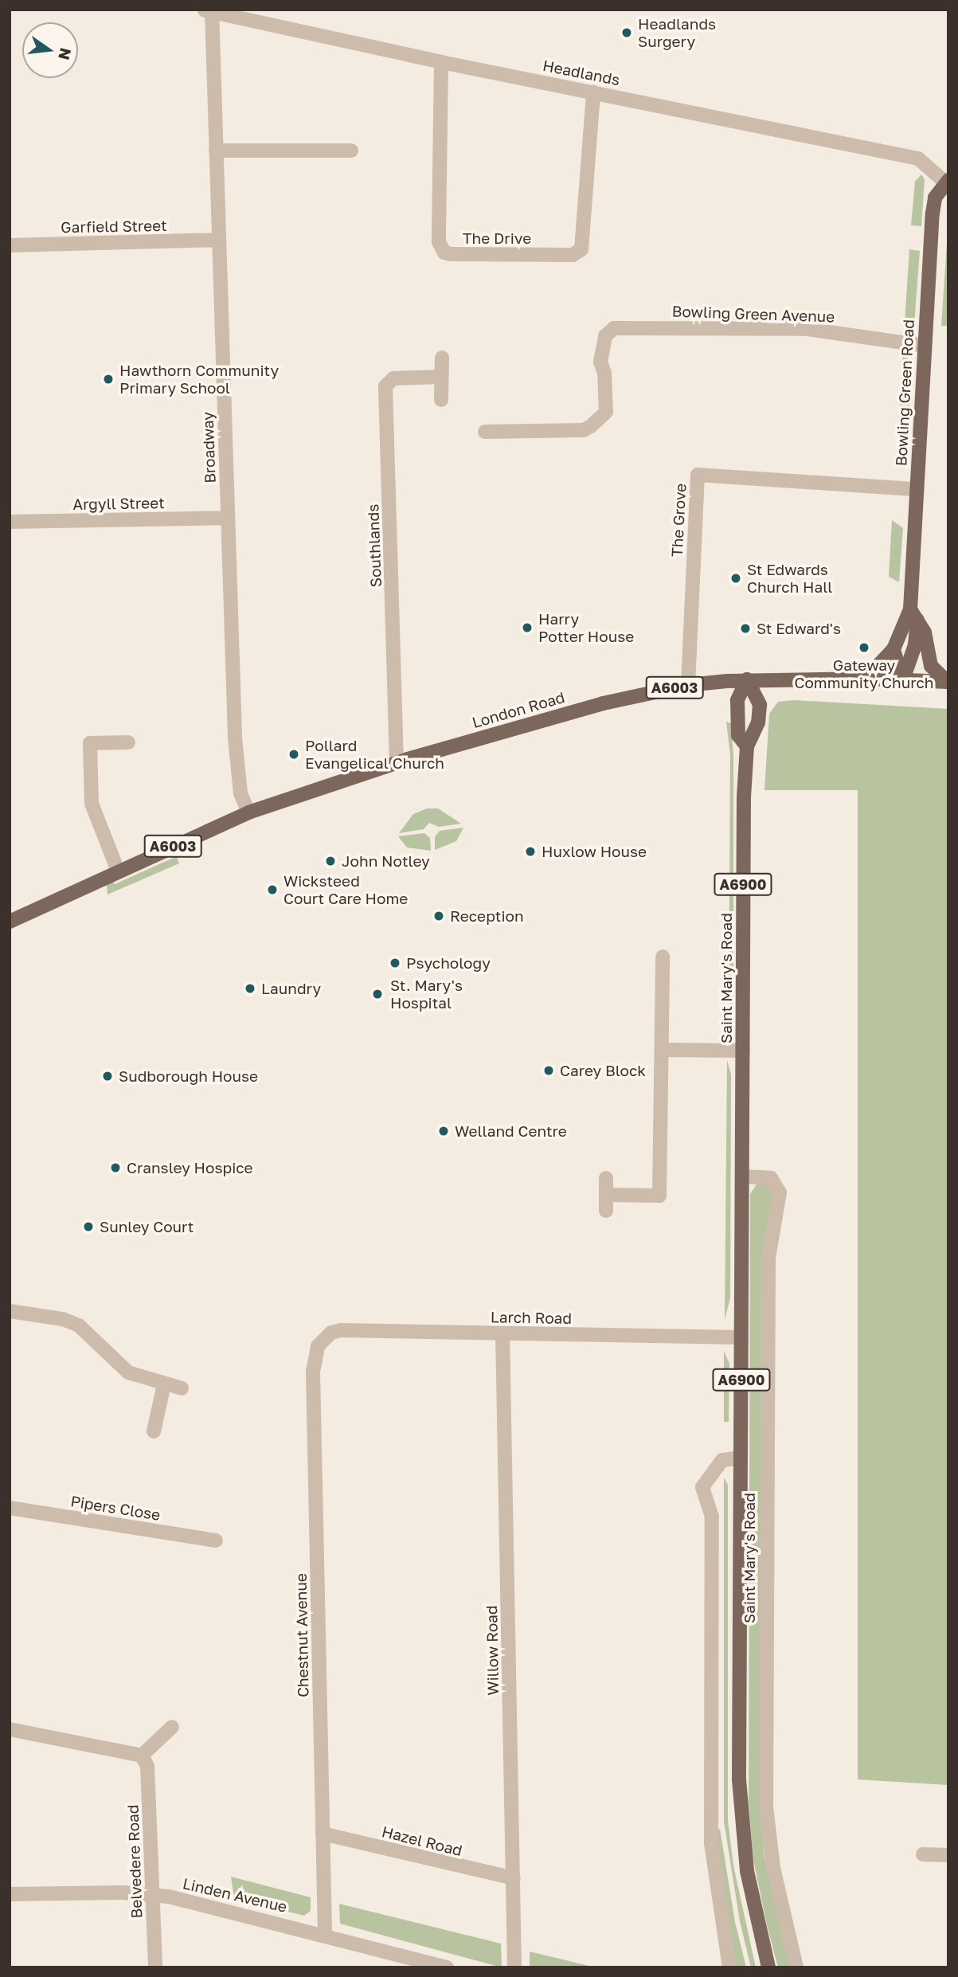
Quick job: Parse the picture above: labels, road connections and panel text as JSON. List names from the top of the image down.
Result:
{
  "streets": {
    "main road": [
      "Bowling Green Road",
      "A6003",
      "London Road",
      "A6900",
      "Saint Mary's Road"
    ],
    "street": [
      "Headlands",
      "Garfield Street",
      "The Drive",
      "Bowling Green Avenue",
      "Broadway",
      "Argyll Street",
      "The Grove",
      "Southlands",
      "Larch Road",
      "Pipers Close",
      "Chestnut Avenue",
      "Willow Road",
      "Hazel Road",
      "Belvedere Road",
      "Linden Avenue"
    ]
  },
  "crossings": [
    ["Headlands", "The Drive"],
    ["Headlands", "Bowling Green Road"],
    ["Headlands", "Broadway"],
    ["Garfield Street", "Broadway"],
    ["Bowling Green Avenue", "Bowling Green Road"],
    ["Bowling Green Road", "The Grove"],
    ["Bowling Green Road", "London Road"],
    ["Broadway", "Argyll Street"],
    ["Broadway", "London Road"],
    ["The Grove", "London Road"],
    ["Southlands", "London Road"],
    ["London Road", "Saint Mary's Road"],
    ["Saint Mary's Road", "Larch Road"],
    ["Larch Road", "Chestnut Avenue"],
    ["Larch Road", "Willow Road"],
    ["Chestnut Avenue", "Hazel Road"],
    ["Chestnut Avenue", "Linden Avenue"],
    ["Willow Road", "Hazel Road"],
    ["Belvedere Road", "Linden Avenue"]
  ],
  "places": [
    "Headlands Surgery",
    "Hawthorn Community Primary School",
    "St Edwards Church Hall",
    "Harry Potter House",
    "St Edward's",
    "Gateway Community Church",
    "Pollard Evangelical Church",
    "Huxlow House",
    "John Notley",
    "Wicksteed Court Care Home",
    "Reception",
    "Psychology",
    "Laundry",
    "St. Mary's Hospital",
    "Carey Block",
    "Sudborough House",
    "Welland Centre",
    "Cransley Hospice",
    "Sunley Court"
  ],
  "north": "right"
}
